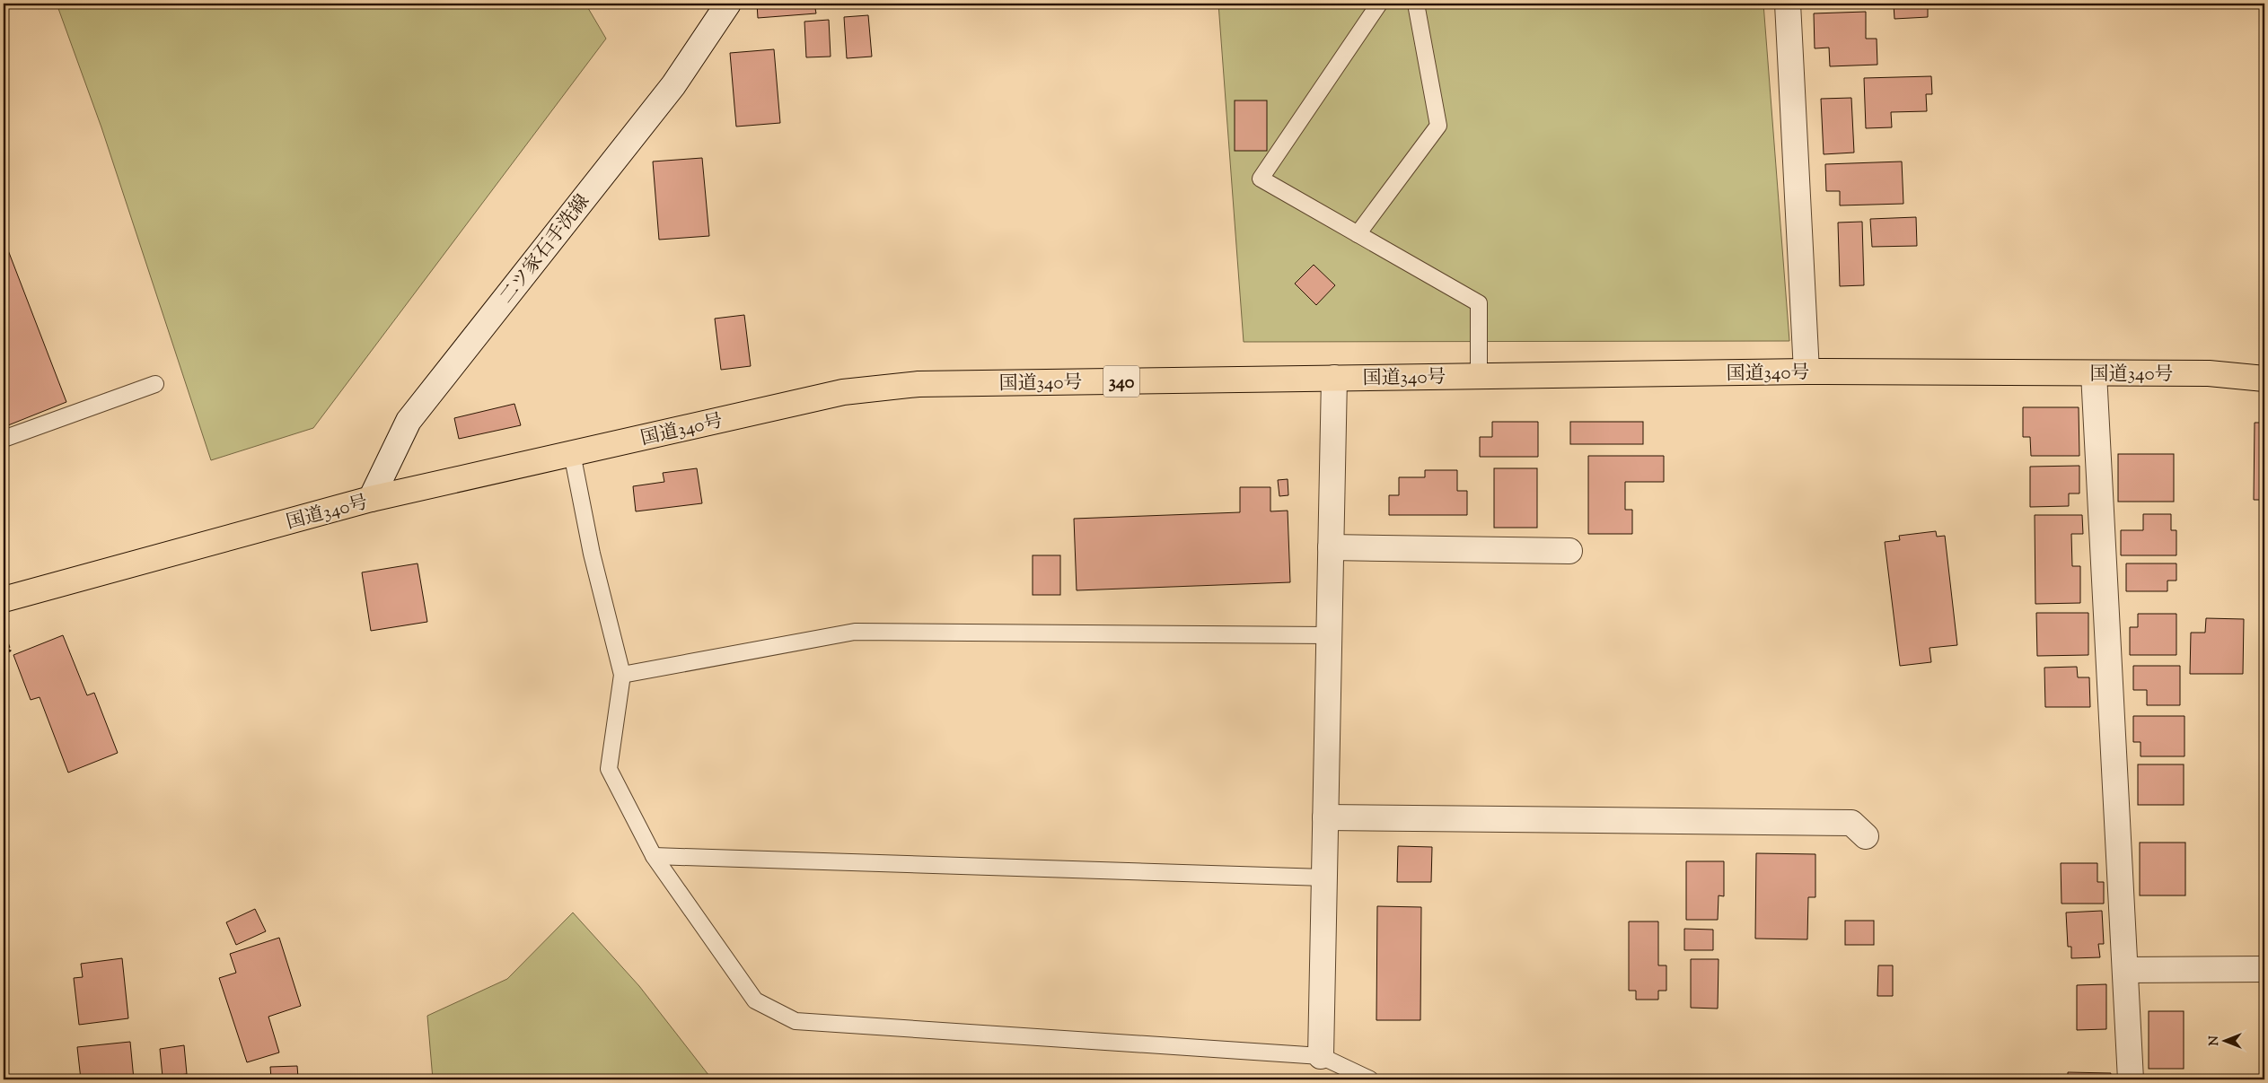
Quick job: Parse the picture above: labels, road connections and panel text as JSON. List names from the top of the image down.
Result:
{
  "streets": {
    "highway": ["国道340号", "340"],
    "street": ["二ツ家石手洗線"]
  },
  "crossings": [
    ["二ツ家石手洗線", "国道340号"]
  ],
  "north": "left"
}
